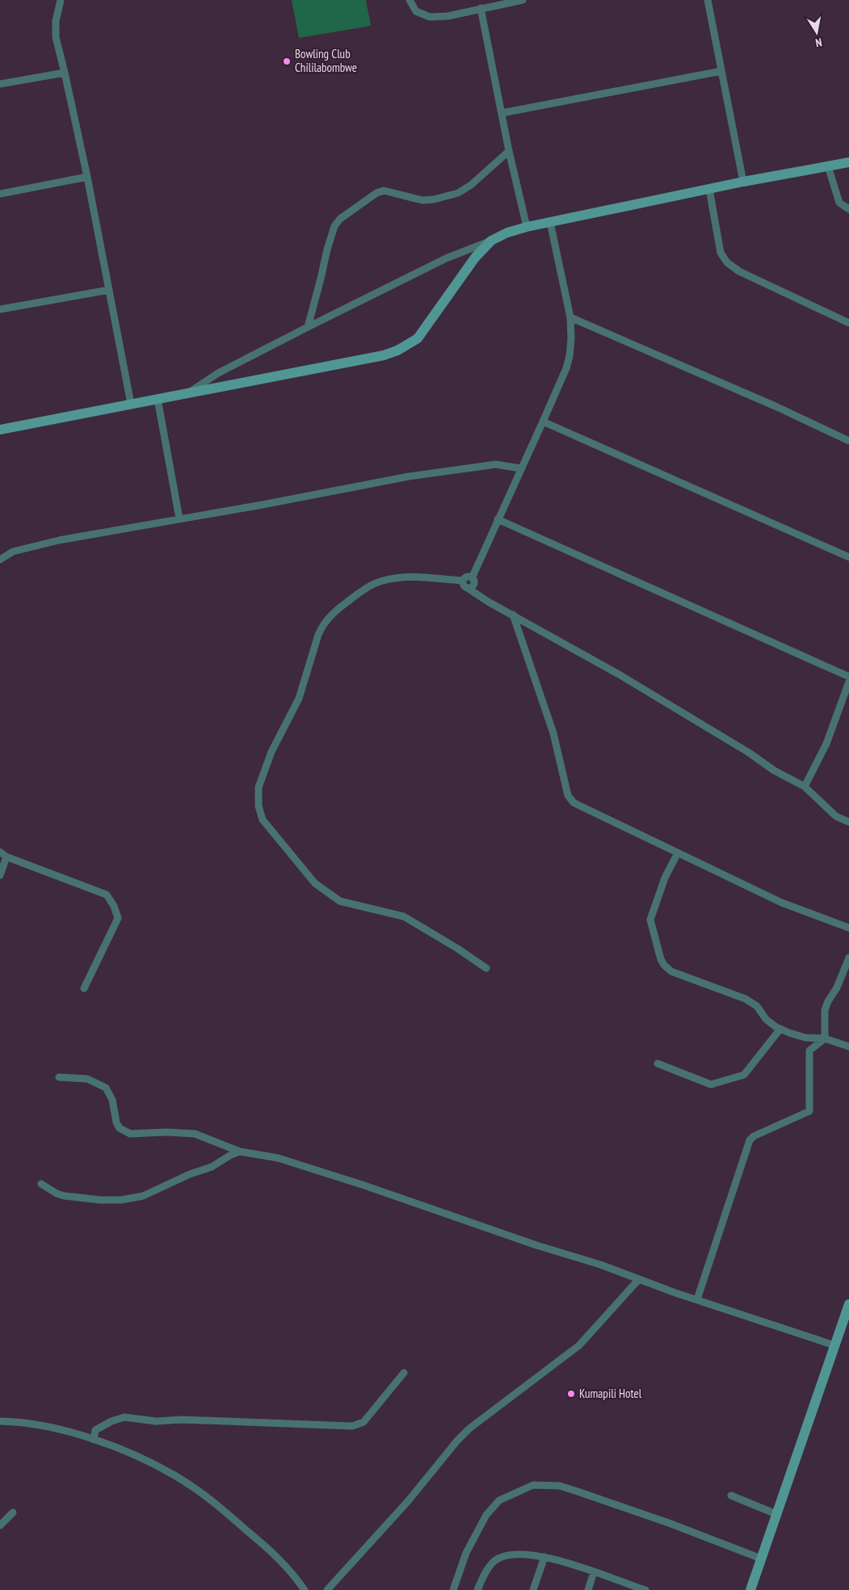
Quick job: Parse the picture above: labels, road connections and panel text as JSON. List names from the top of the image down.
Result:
{
  "places": ["Bowling Club Chililabombwe", "Kumapili Hotel"],
  "north": "bottom"
}
